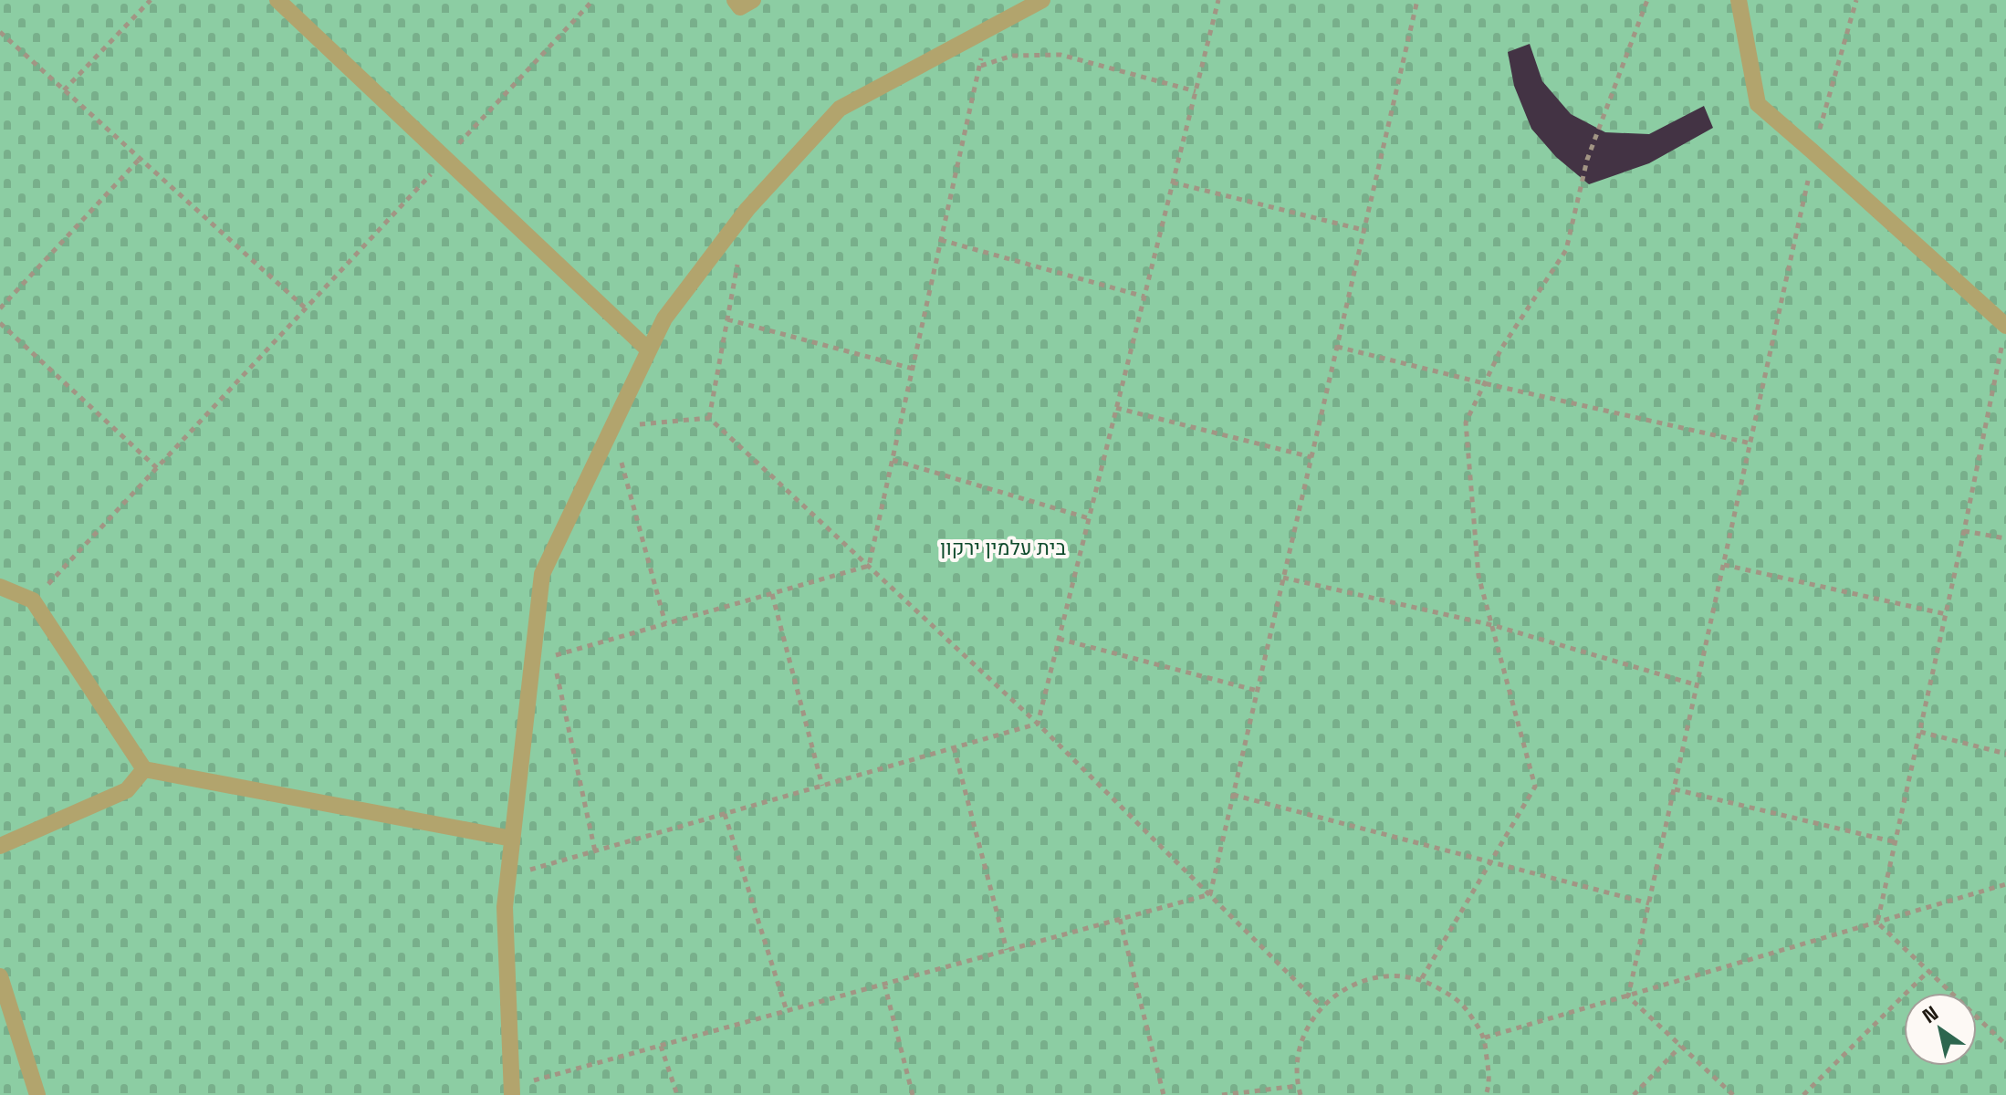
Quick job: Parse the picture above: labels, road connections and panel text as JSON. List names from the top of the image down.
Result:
{
  "parks": ["בית עלמין ירקון"],
  "north": "top left"
}
